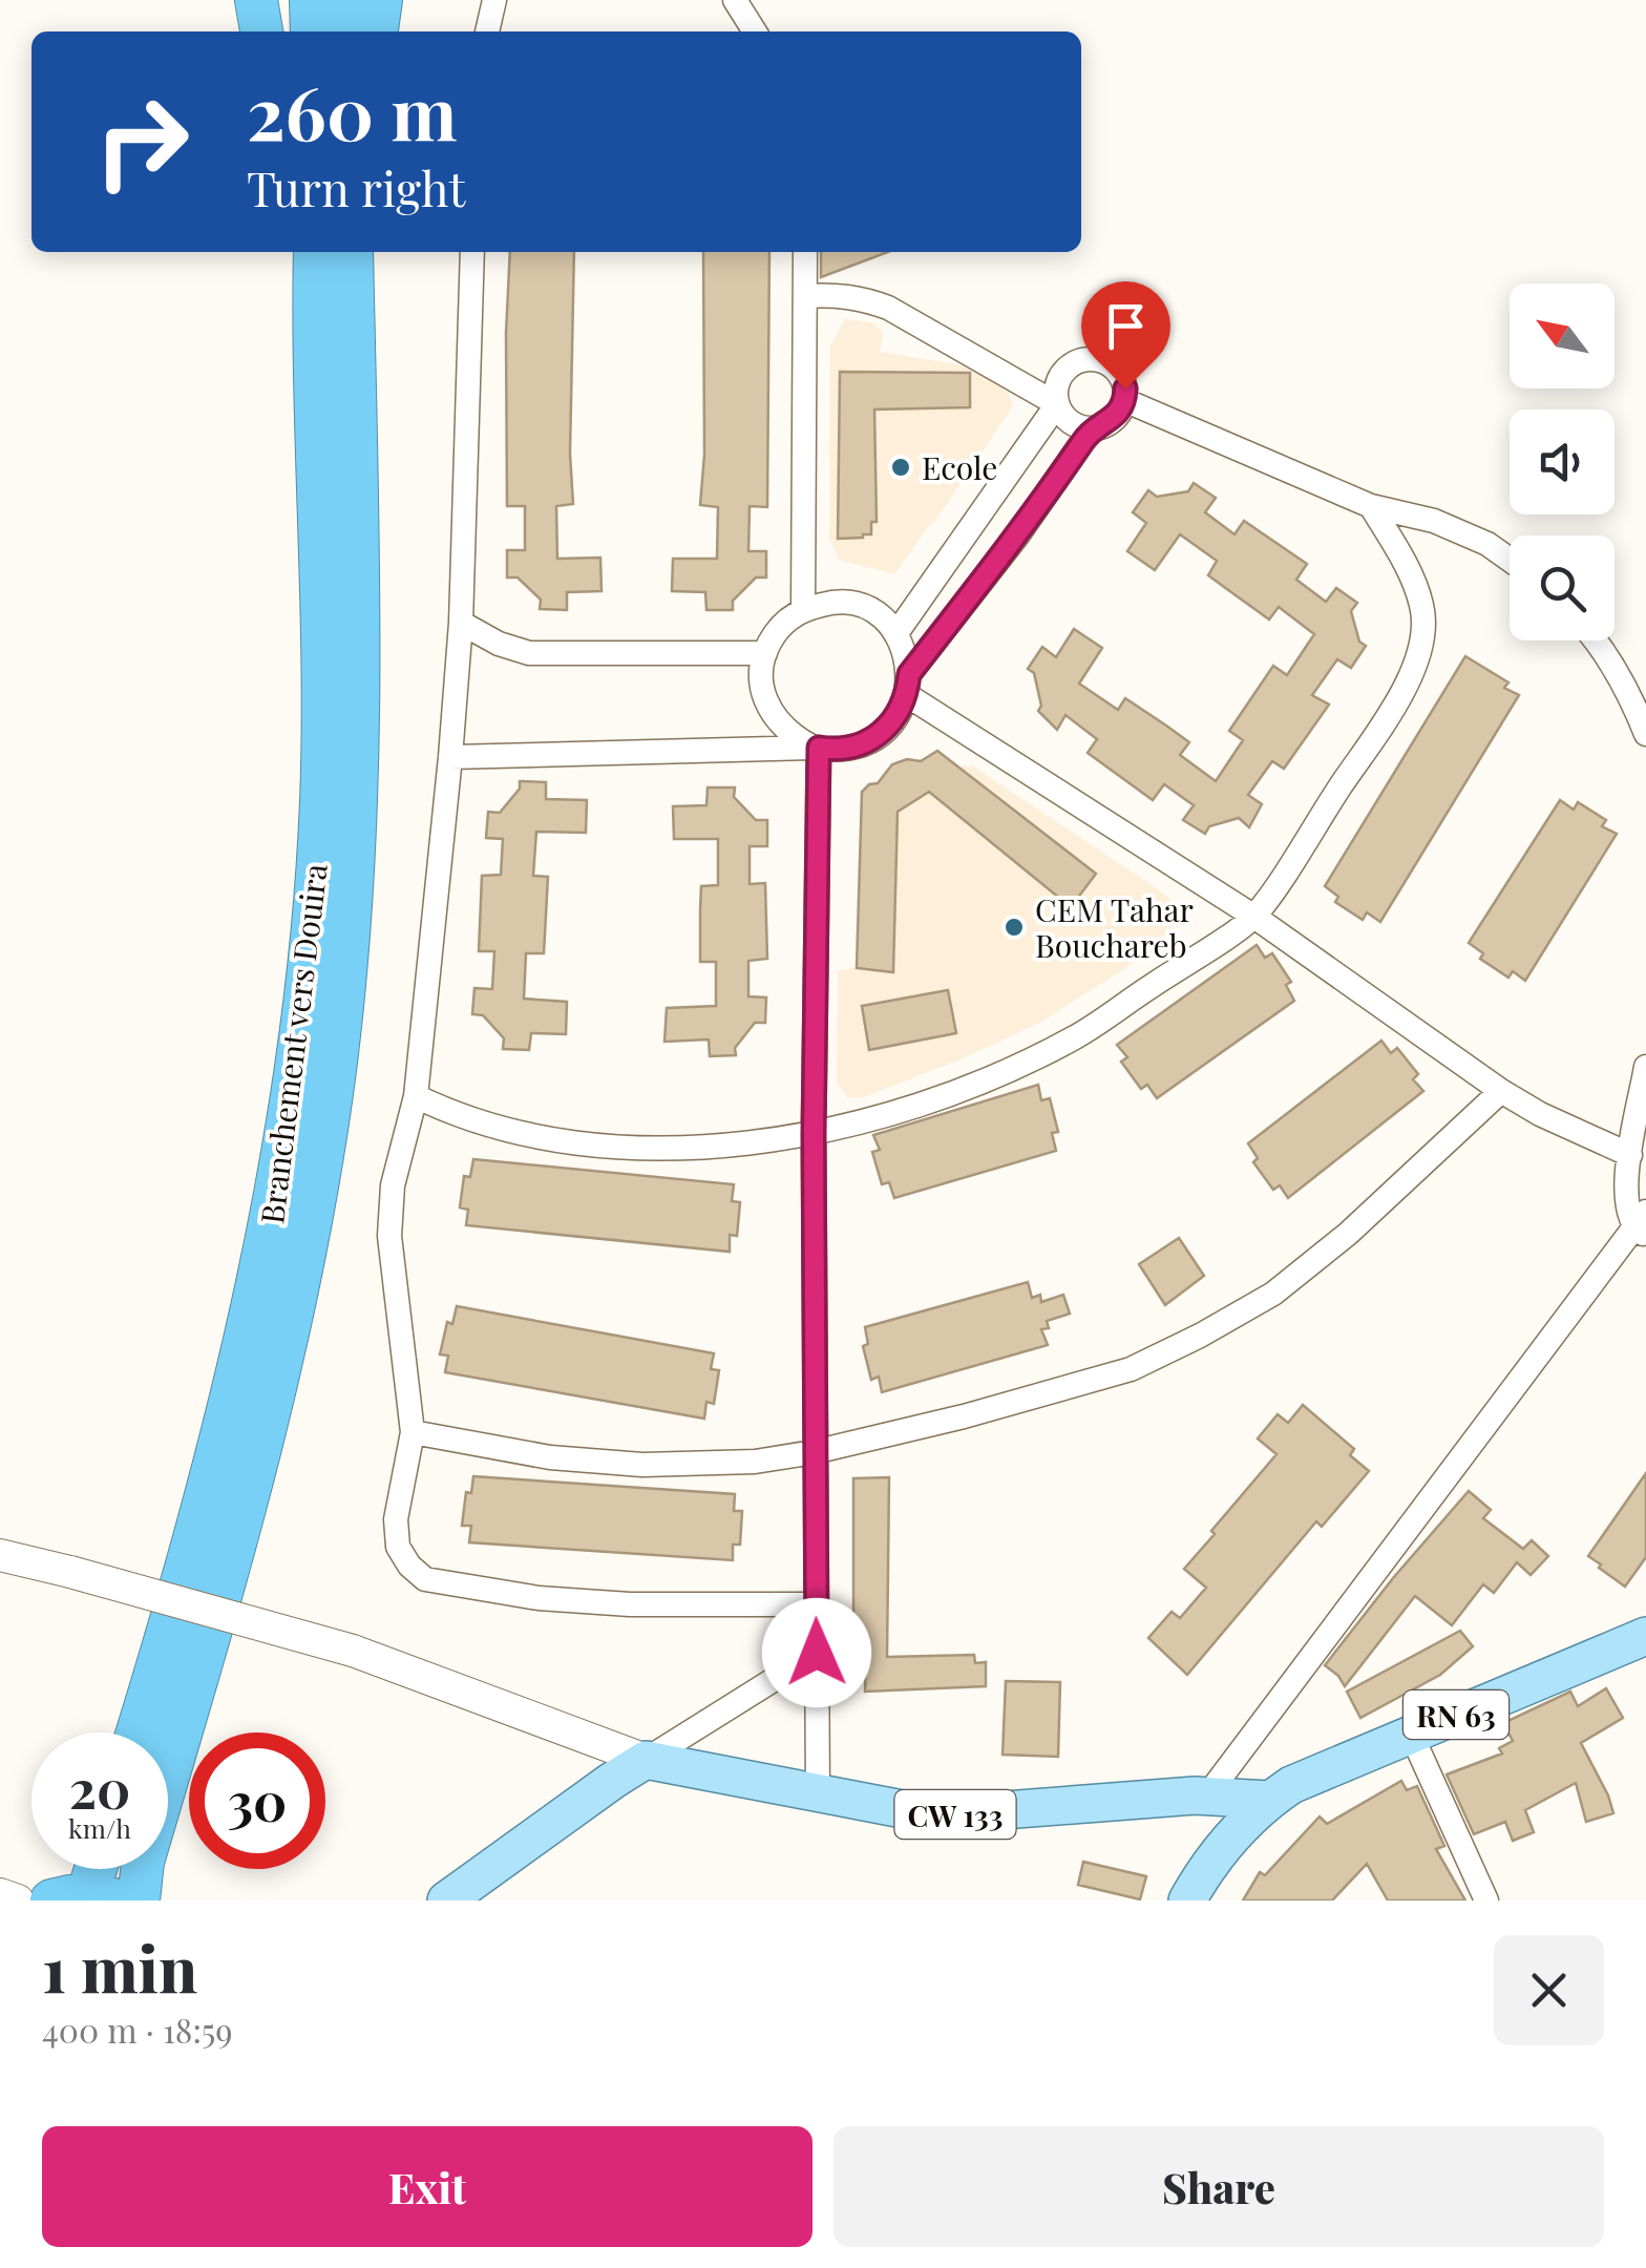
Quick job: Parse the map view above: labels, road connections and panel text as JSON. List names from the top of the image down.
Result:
{
  "streets": {
    "highway": ["Branchement vers Douira"],
    "main road": ["RN 63", "CW 133"]
  },
  "crossings": [
    ["RN 63", "CW 133"]
  ],
  "places": ["Ecole", "CEM Tahar Bouchareb"],
  "north": "top left",
  "page": {
    "turn": ["260 m", "Turn right"],
    "speed": "20 km/h",
    "limit": "30",
    "heading": ["1 min", "400 m · 18:59"],
    "buttons": ["Exit", "Share"]
  }
}
